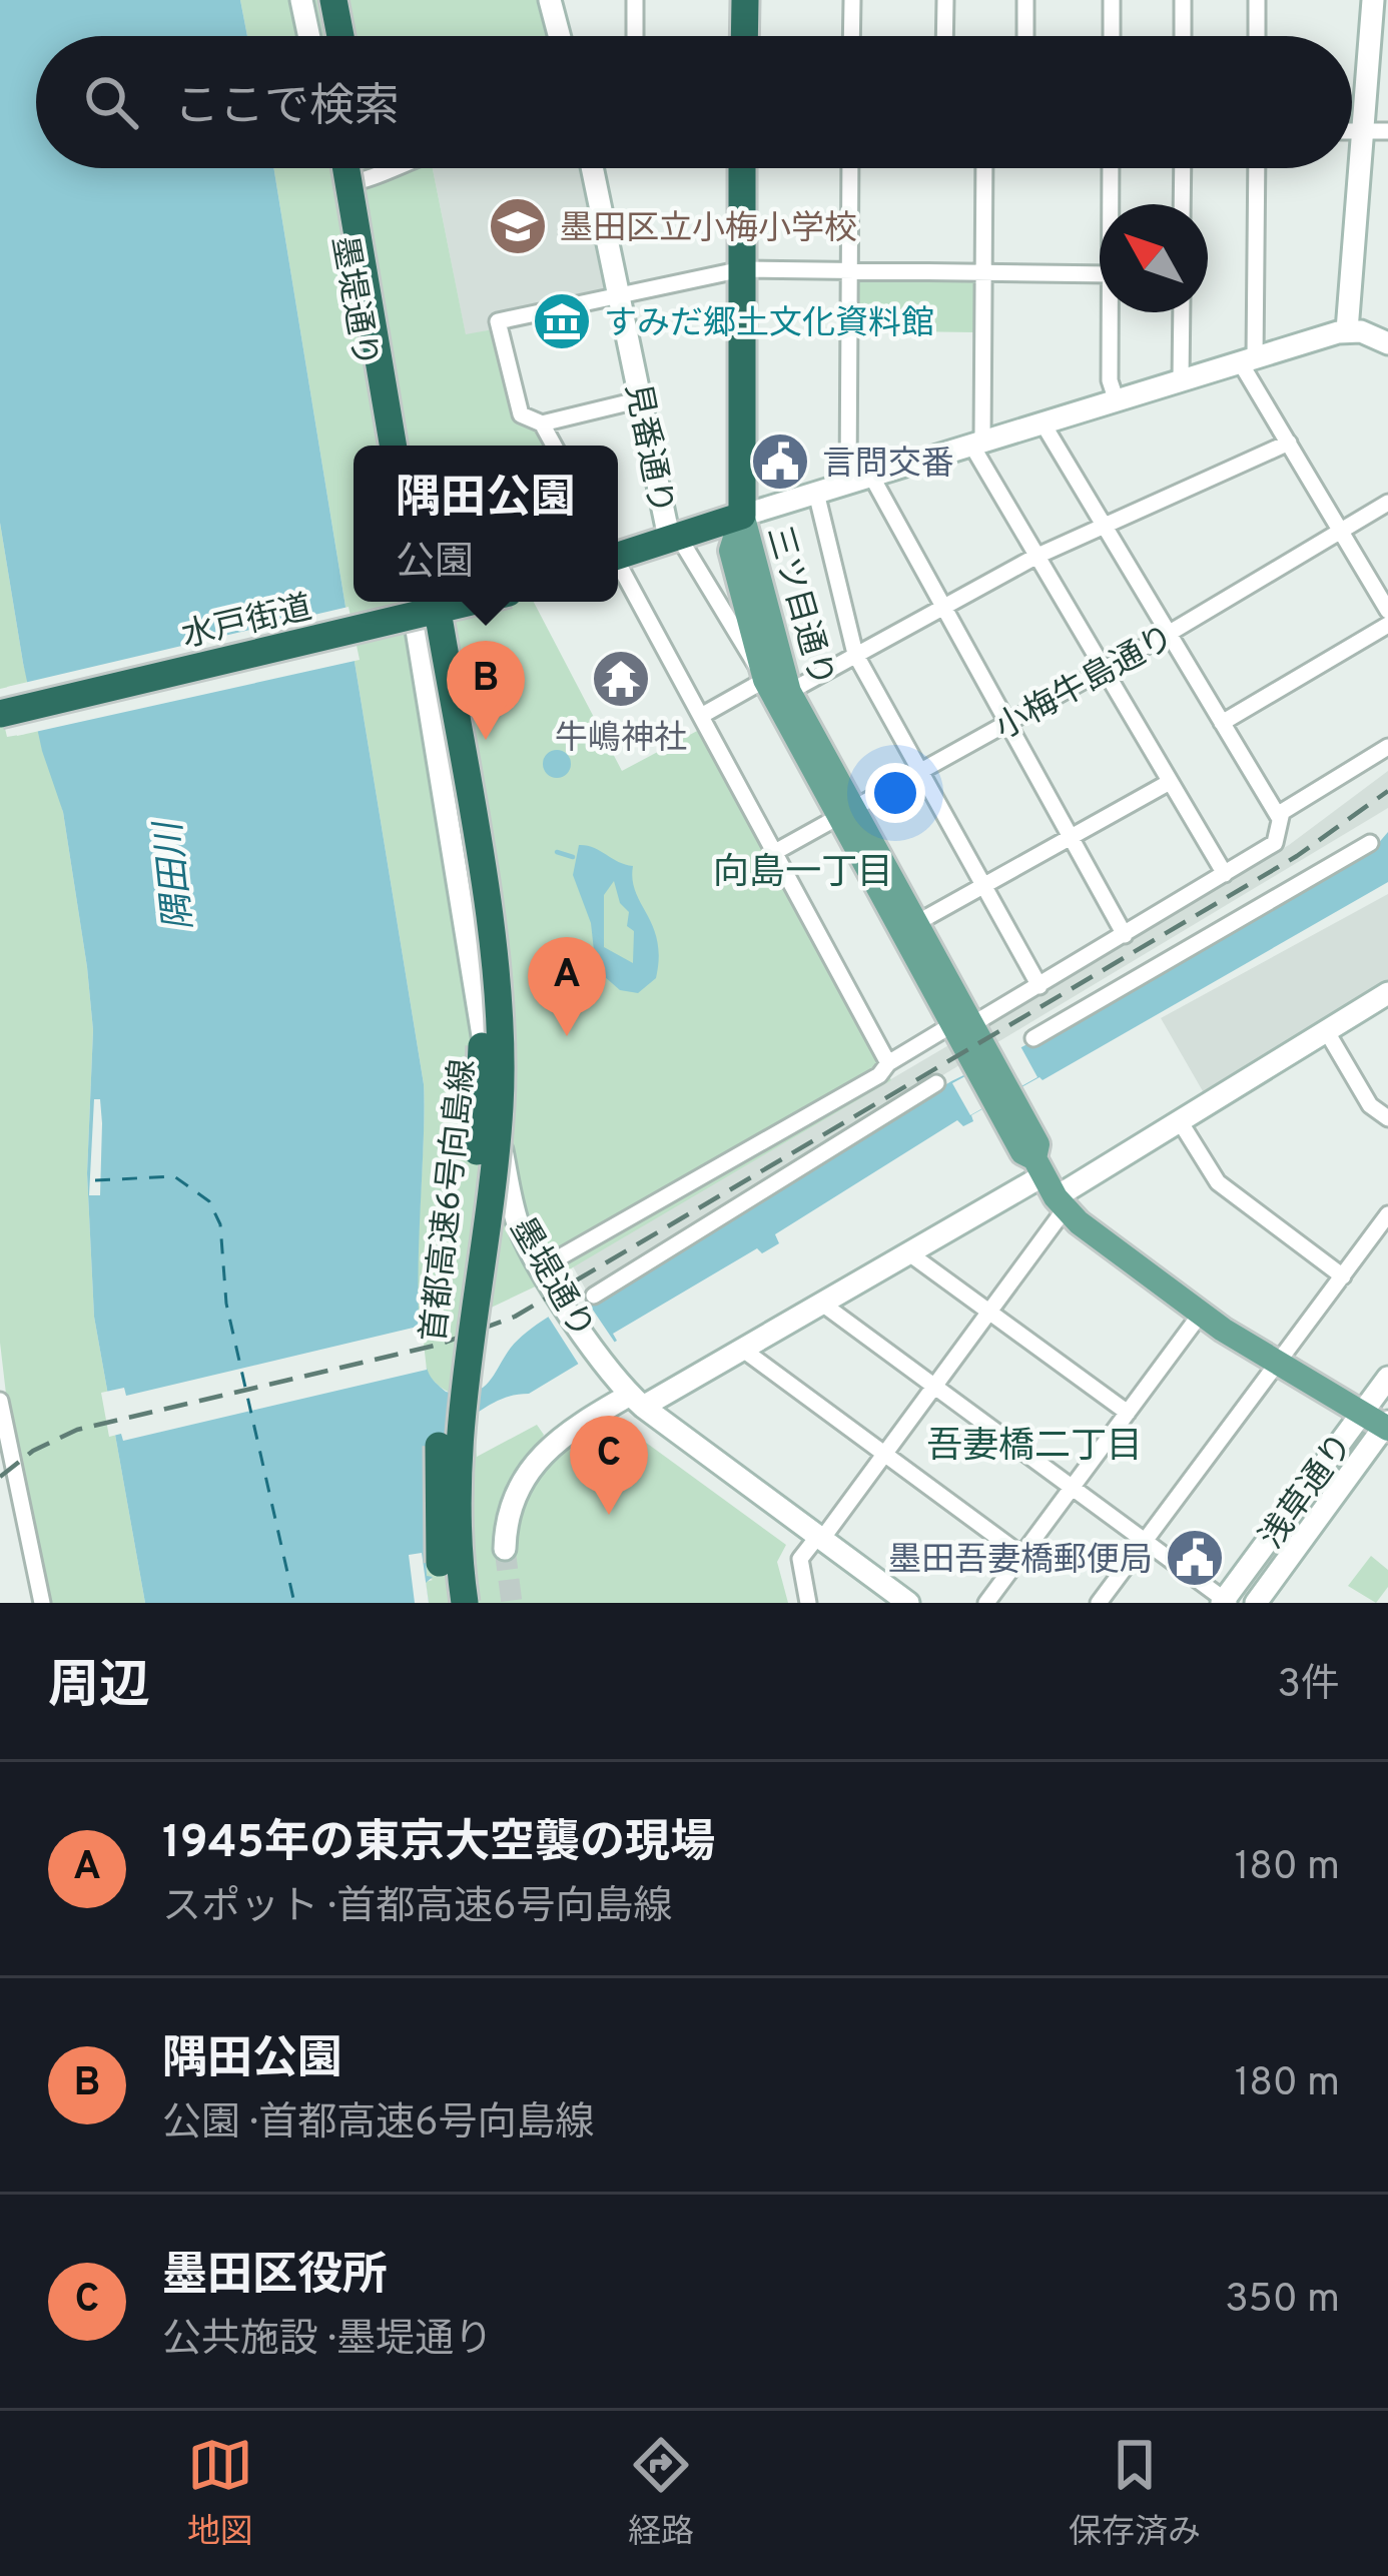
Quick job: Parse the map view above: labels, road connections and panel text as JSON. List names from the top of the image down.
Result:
{
  "streets": {
    "highway": ["水戸街道", "首都高速6号向島線"],
    "main road": ["三ツ目通り"],
    "street": [
      "墨堤通り",
      "見番通り",
      "小梅牛島通り",
      "浅草通り"
    ]
  },
  "crossings": [
    ["三ツ目通り", "小梅牛島通り"]
  ],
  "districts": ["向島一丁目", "吾妻橋二丁目"],
  "water": ["隅田川"],
  "places": {
    "school or university": ["墨田区立小梅小学校"],
    "museum": ["すみだ郷土文化資料館"],
    "public building": ["言問交番", "墨田吾妻橋郵便局"],
    "temple": ["牛嶋神社"]
  },
  "north": "top left",
  "page": {
    "search": "ここで検索",
    "popup": ["隅田公園", "公園"],
    "pins": ["B", "A", "C"],
    "heading": ["周辺", "3件"],
    "list": [
      {
        "mark": "A",
        "name": "1945年の東京大空襲の現場",
        "note": "スポット · 首都高速6号向島線",
        "value": "180 m"
      },
      {
        "mark": "B",
        "name": "隅田公園",
        "note": "公園 · 首都高速6号向島線",
        "value": "180 m"
      },
      {
        "mark": "C",
        "name": "墨田区役所",
        "note": "公共施設 · 墨堤通り",
        "value": "350 m"
      }
    ],
    "nav": ["地図", "経路", "保存済み"]
  }
}
